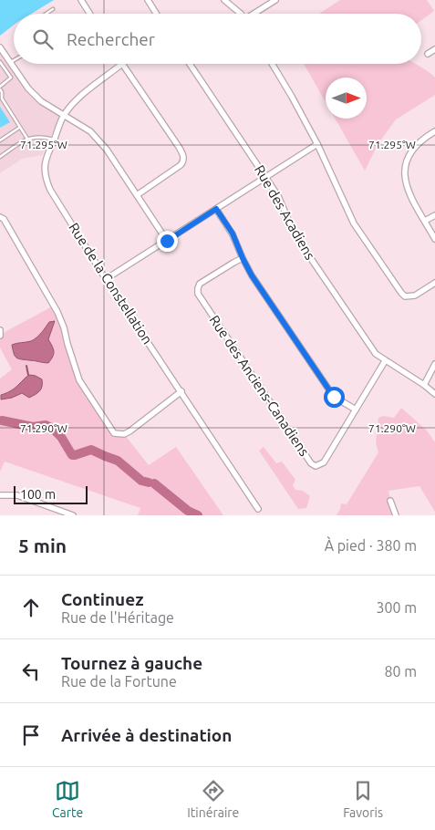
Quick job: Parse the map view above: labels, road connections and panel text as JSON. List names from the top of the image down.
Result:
{
  "streets": {
    "street": ["Rue des Acadiens", "Rue de la Constellation", "Rue des Anciens-Canadiens"]
  },
  "crossings": [
    ["Rue des Acadiens", "Rue des Anciens-Canadiens"]
  ],
  "scale_bar": "100 m",
  "north": "right",
  "page": {
    "search": "Rechercher",
    "scale": "100 m",
    "heading": ["5 min", "À pied · 380 m"],
    "list": [
      ["Continuez", "Rue de l'Héritage", "300 m"],
      ["Tournez à gauche", "Rue de la Fortune", "80 m"],
      "Arrivée à destination"
    ],
    "nav": ["Carte", "Itinéraire", "Favoris"]
  },
  "coordinates": ["71.295°W", "71.290°W"]
}
